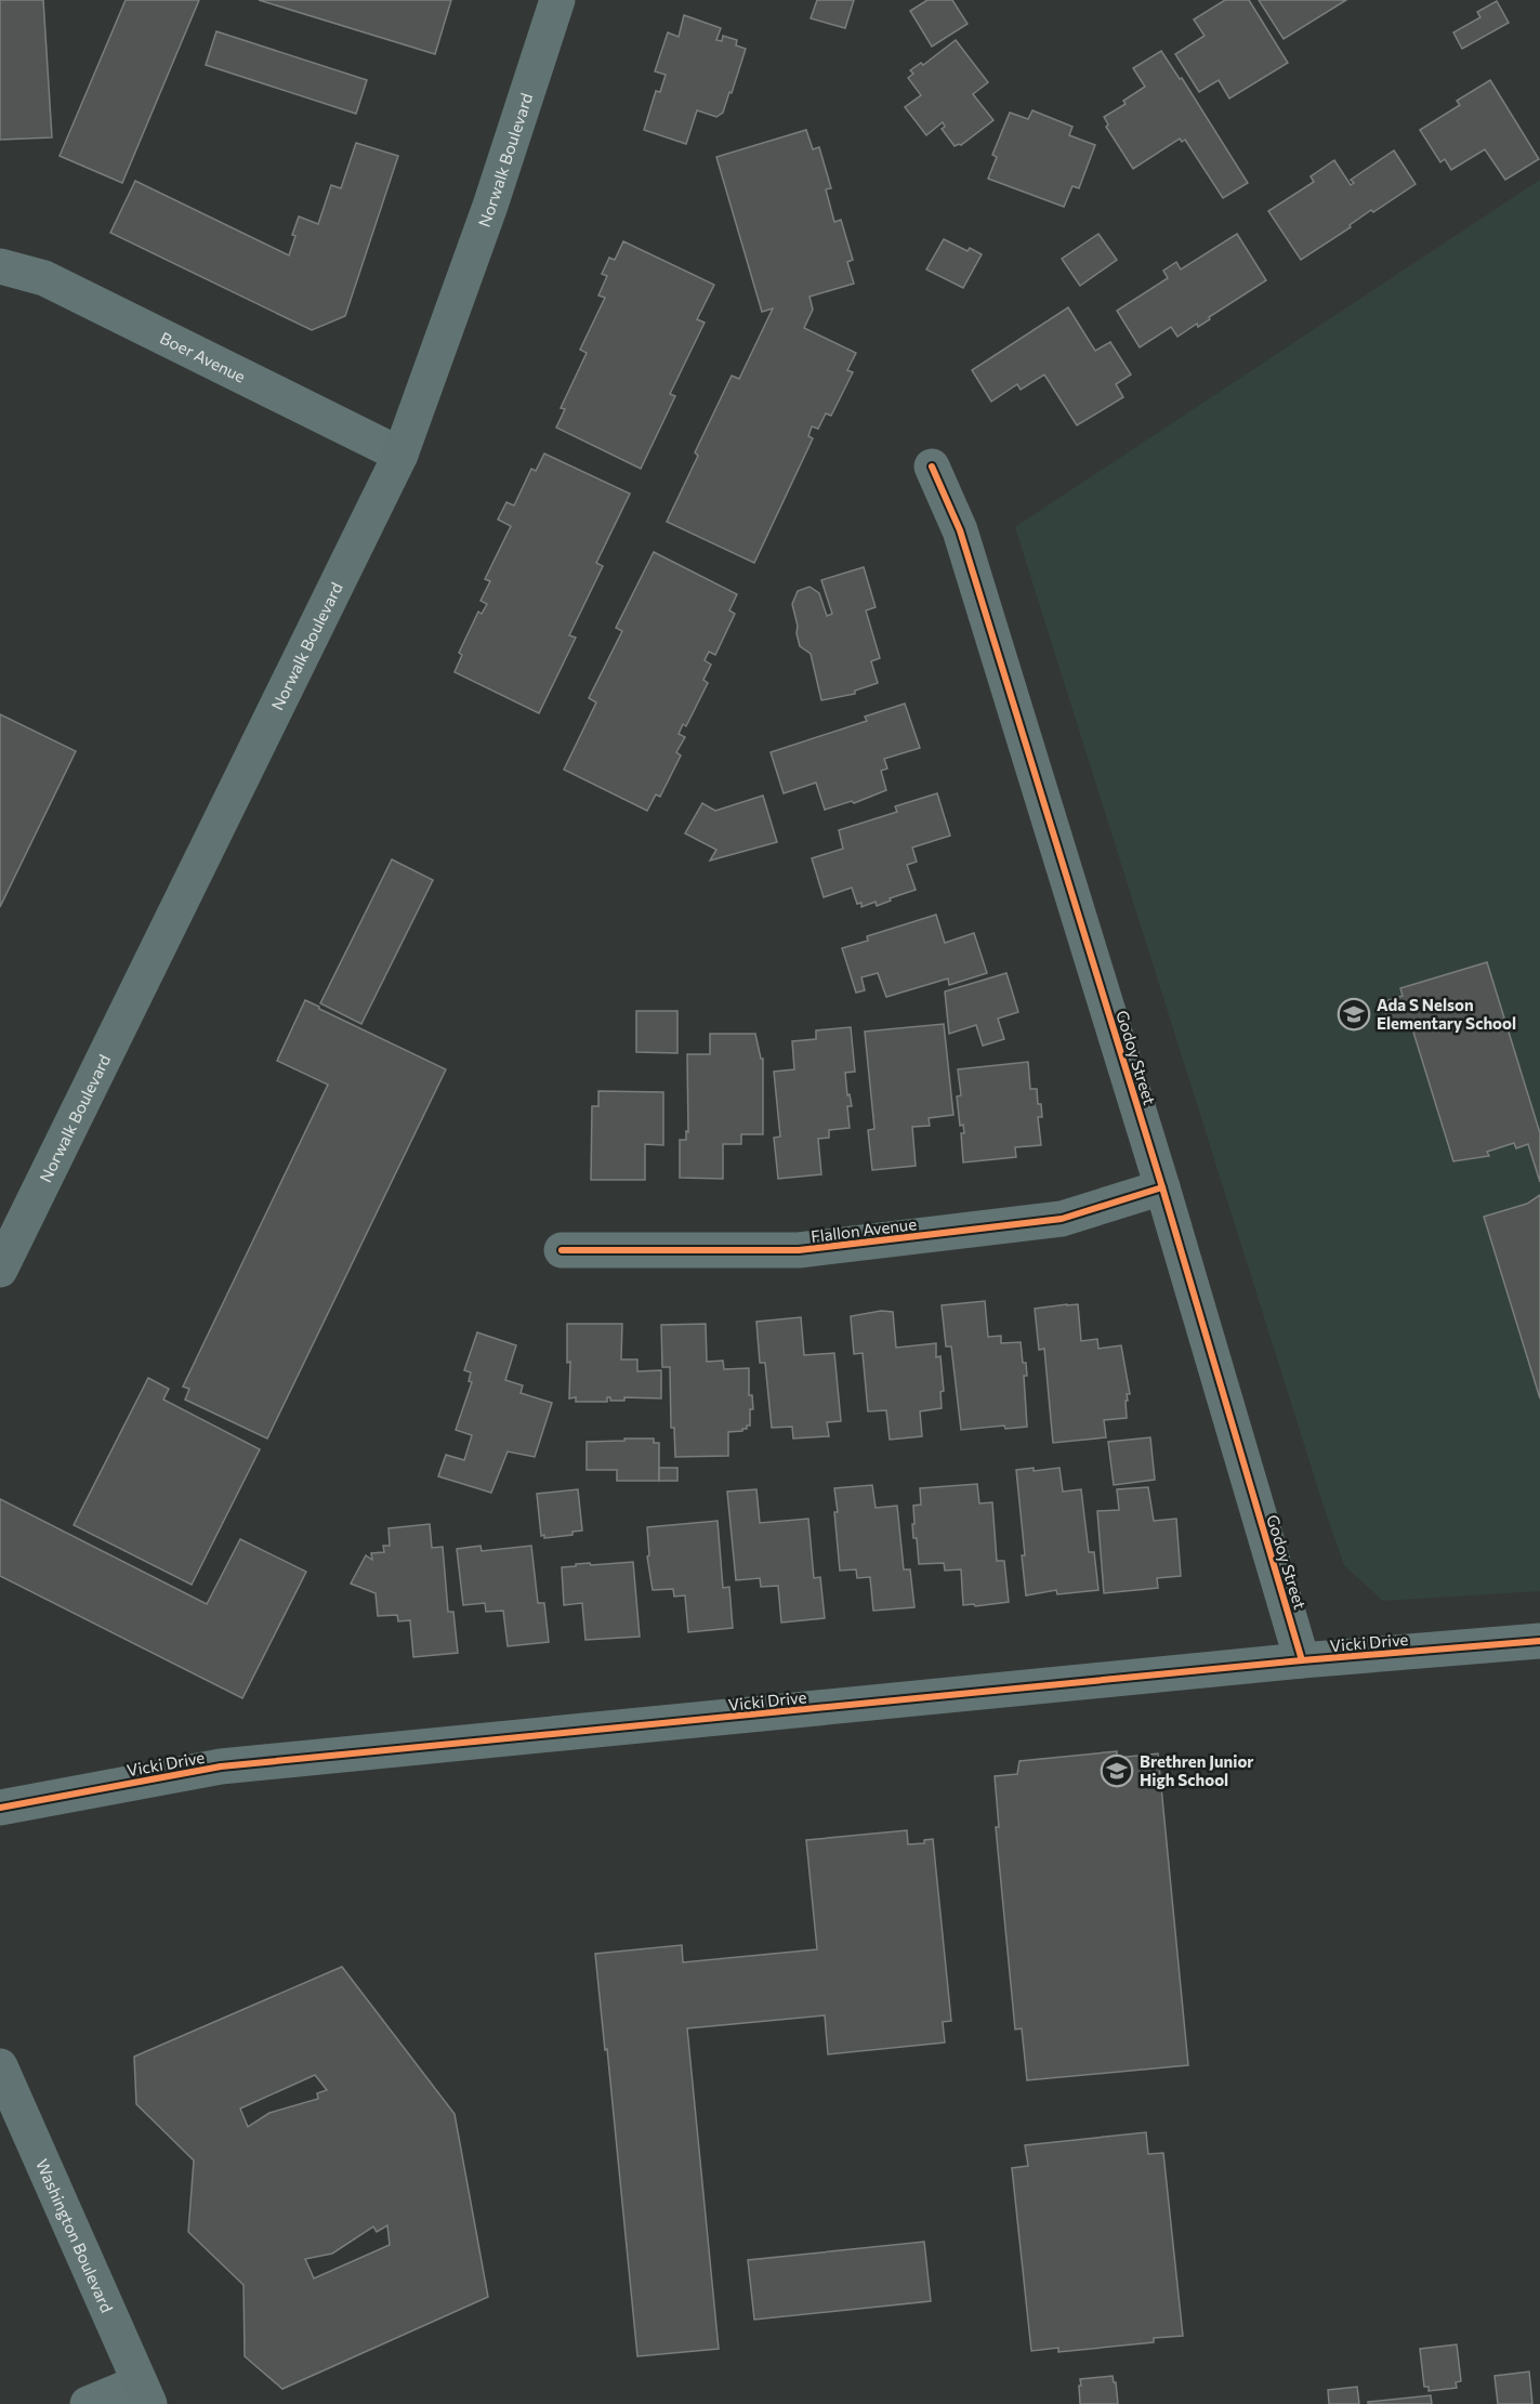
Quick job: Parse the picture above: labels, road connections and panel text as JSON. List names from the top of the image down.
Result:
{
  "streets": {
    "main road": ["Norwalk Boulevard", "Washington Boulevard"],
    "street": [
      "Boer Avenue",
      "Godoy Street",
      "Flallon Avenue",
      "Vicki Drive"
    ]
  },
  "crossings": [
    ["Norwalk Boulevard", "Boer Avenue"],
    ["Godoy Street", "Flallon Avenue"],
    ["Godoy Street", "Vicki Drive"]
  ],
  "places": {
    "school or university": ["Ada S Nelson Elementary School", "Brethren Junior High School"]
  }
}
